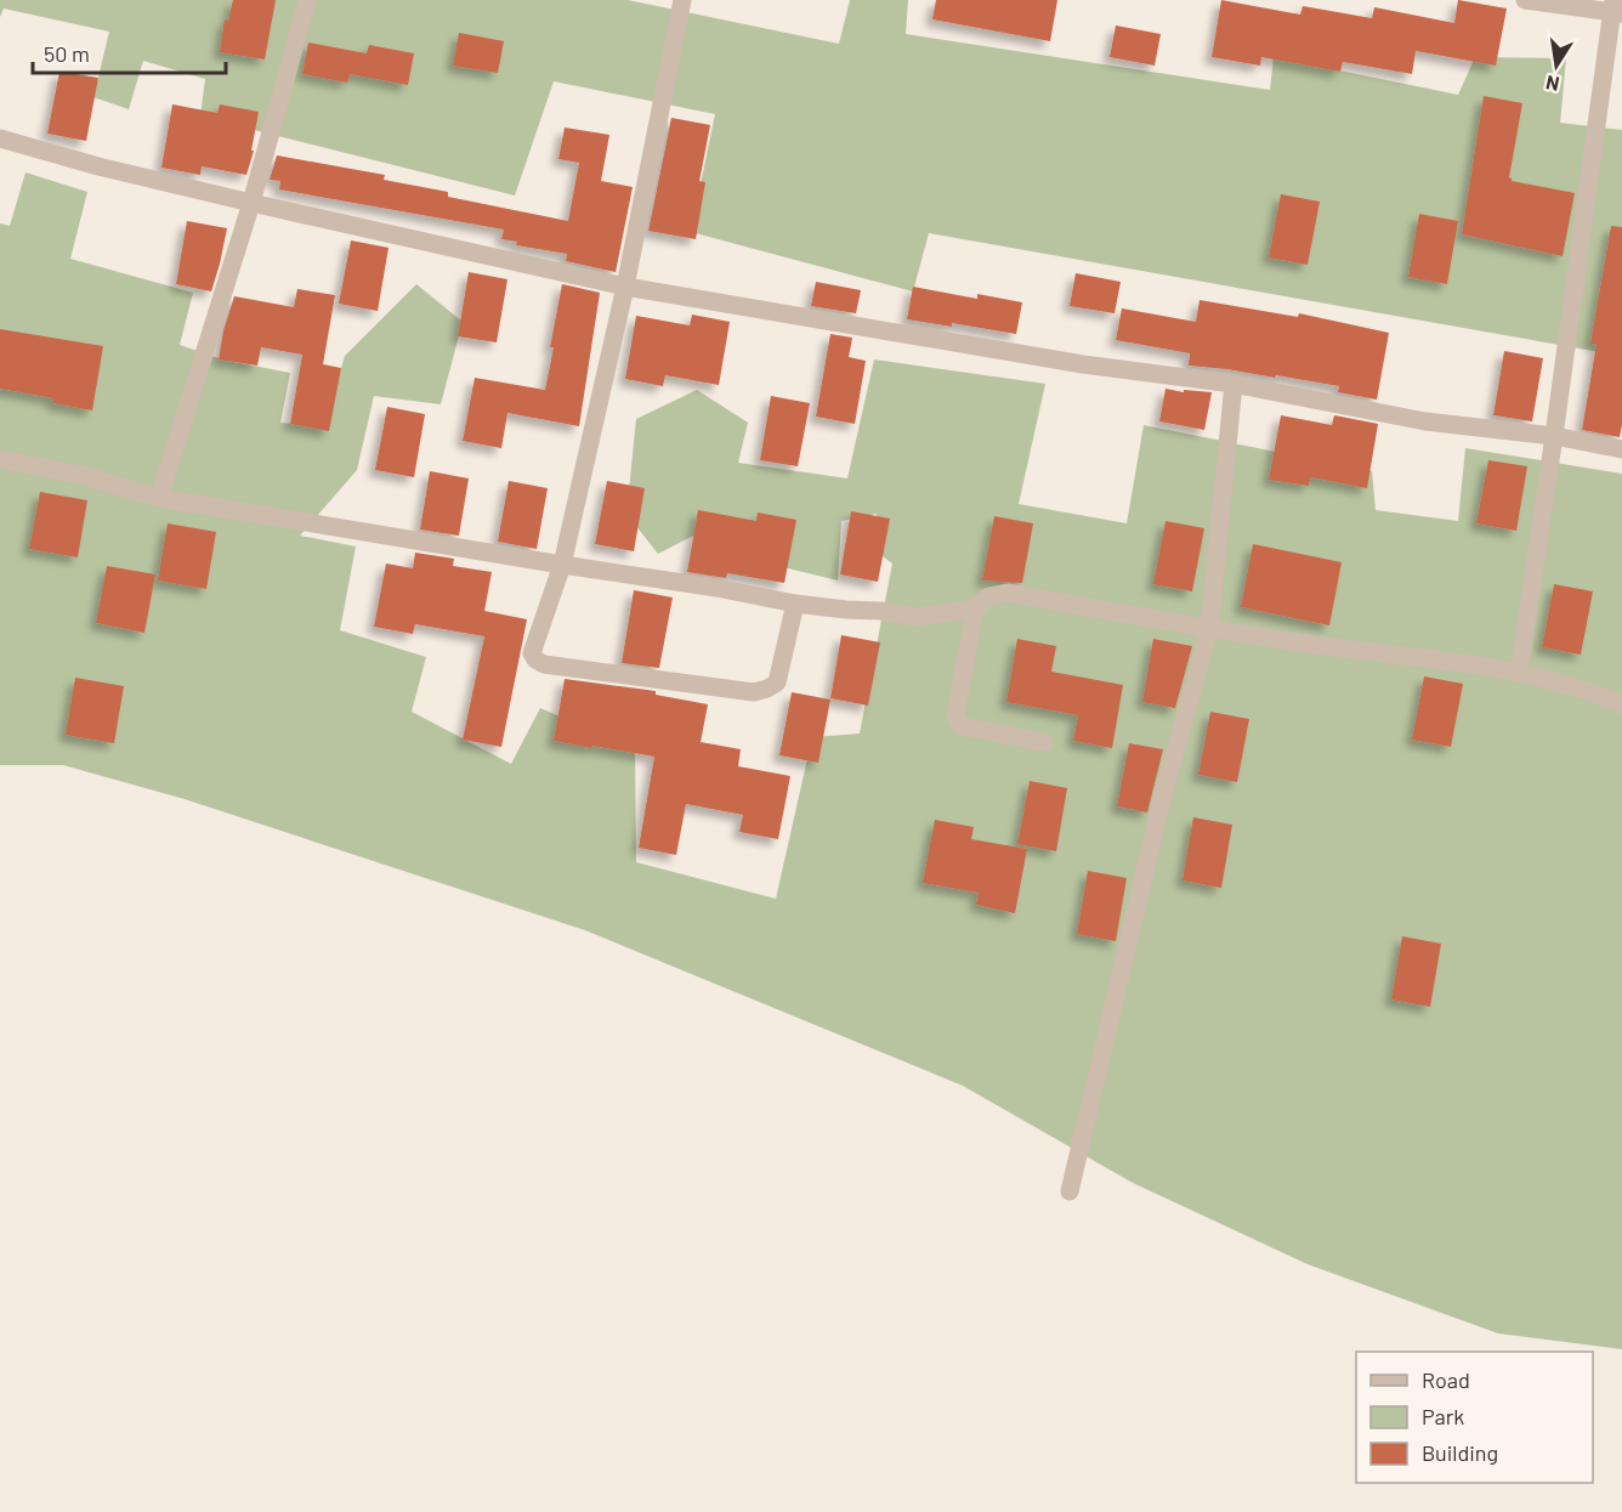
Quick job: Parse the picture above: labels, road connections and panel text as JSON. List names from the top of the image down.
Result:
{
  "legend": ["Road", "Park", "Building"],
  "scale_bar": "50 m",
  "north": "bottom"
}
